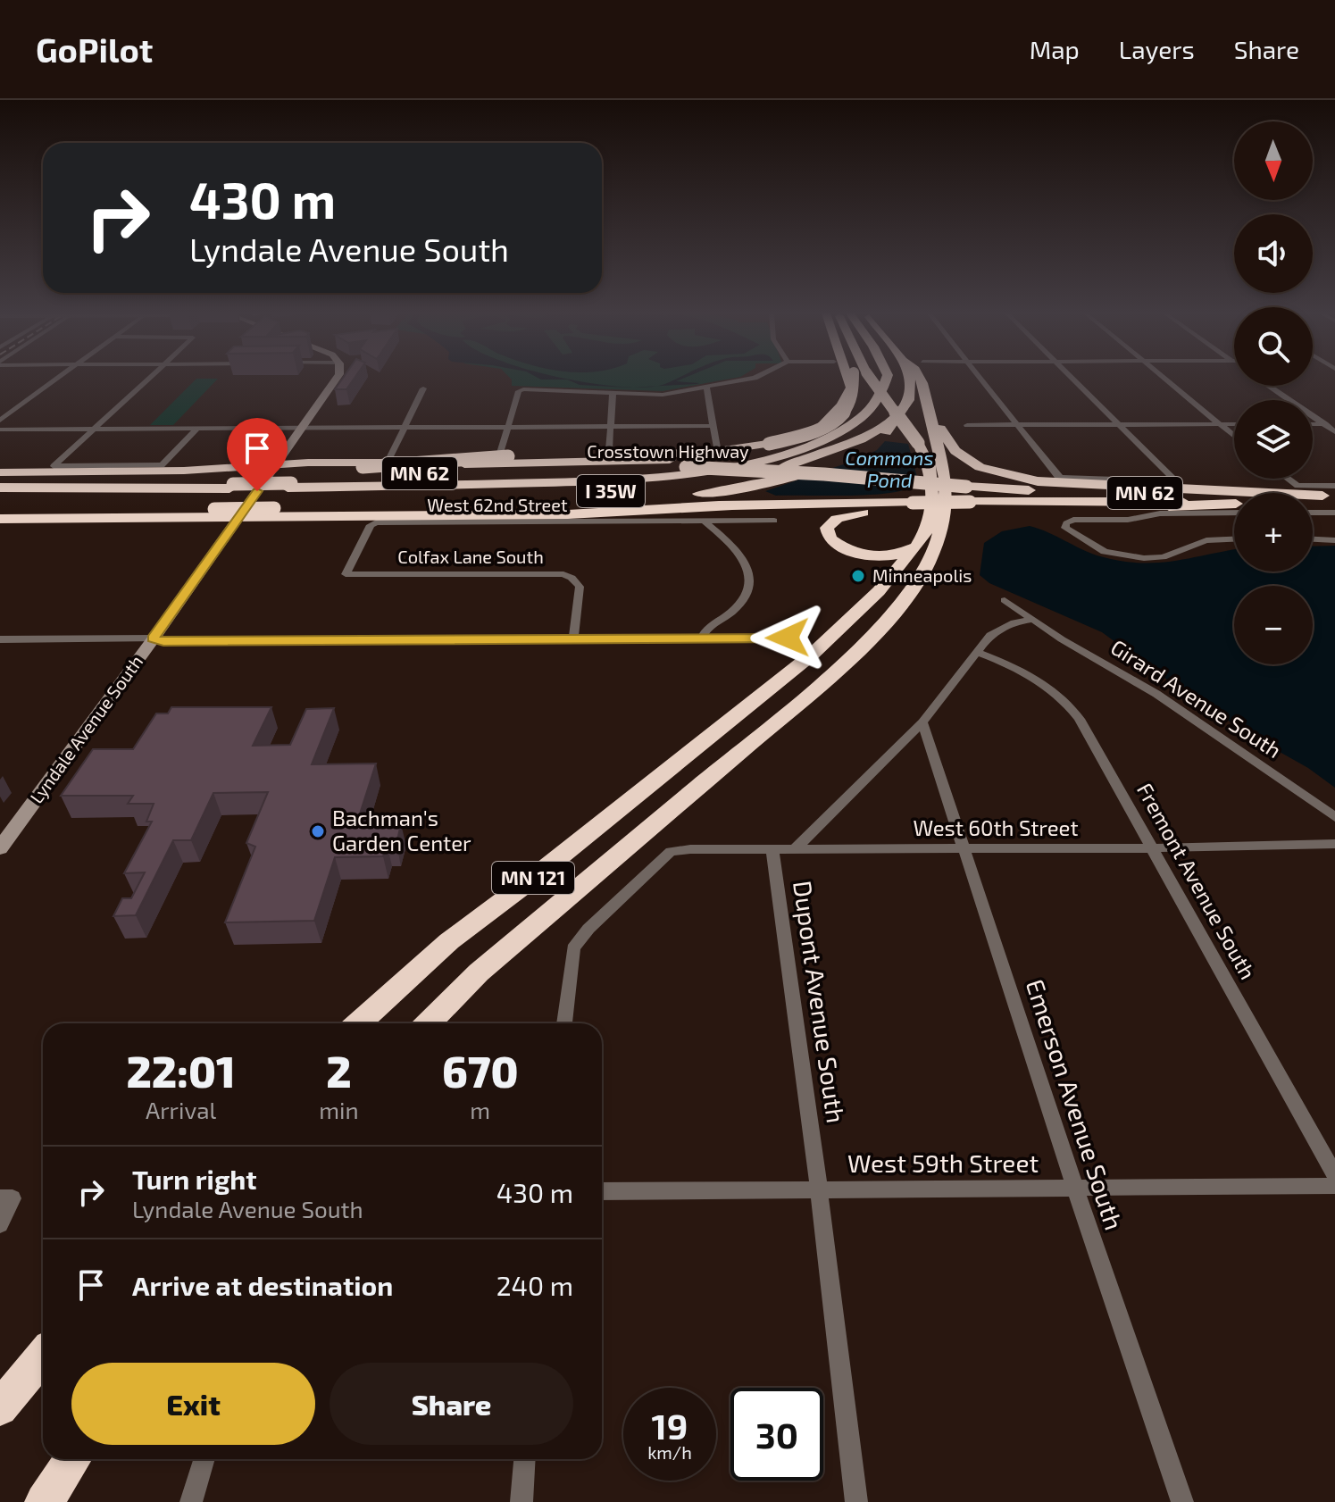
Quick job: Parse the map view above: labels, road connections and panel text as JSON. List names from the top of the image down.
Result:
{
  "streets": {
    "highway": [
      "Crosstown Highway",
      "MN 62",
      "I 35W",
      "MN 121"
    ],
    "main road": ["Lyndale Avenue South"],
    "street": [
      "West 62nd Street",
      "Colfax Lane South",
      "Girard Avenue South",
      "West 60th Street",
      "Fremont Avenue South",
      "Dupont Avenue South",
      "Emerson Avenue South",
      "West 59th Street"
    ]
  },
  "crossings": [
    ["Crosstown Highway", "MN 62"],
    ["Crosstown Highway", "I 35W"],
    ["MN 62", "I 35W"],
    ["West 62nd Street", "Colfax Lane South"],
    ["Girard Avenue South", "Dupont Avenue South"],
    ["West 60th Street", "Fremont Avenue South"],
    ["West 60th Street", "Dupont Avenue South"],
    ["West 60th Street", "Emerson Avenue South"],
    ["Fremont Avenue South", "Dupont Avenue South"],
    ["Dupont Avenue South", "Emerson Avenue South"],
    ["Dupont Avenue South", "West 59th Street"],
    ["Emerson Avenue South", "West 59th Street"]
  ],
  "water": ["Commons Pond"],
  "places": ["Minneapolis", "Bachman's Garden Center"],
  "north": "bottom",
  "page": {
    "header": "GoPilot",
    "nav": ["Map", "Layers", "Share"],
    "map_buttons": ["+", "−"],
    "turn": ["430 m", "Lyndale Avenue South"],
    "eta": [
      "22:01",
      "Arrival",
      "2",
      "min",
      "670",
      "m"
    ],
    "list": [
      {
        "name": "Turn right",
        "note": "Lyndale Avenue South",
        "value": "430 m"
      },
      {
        "name": "Arrive at destination",
        "value": "240 m"
      }
    ],
    "buttons": ["Exit", "Share"],
    "speed": "19 km/h",
    "limit": "30"
  }
}
